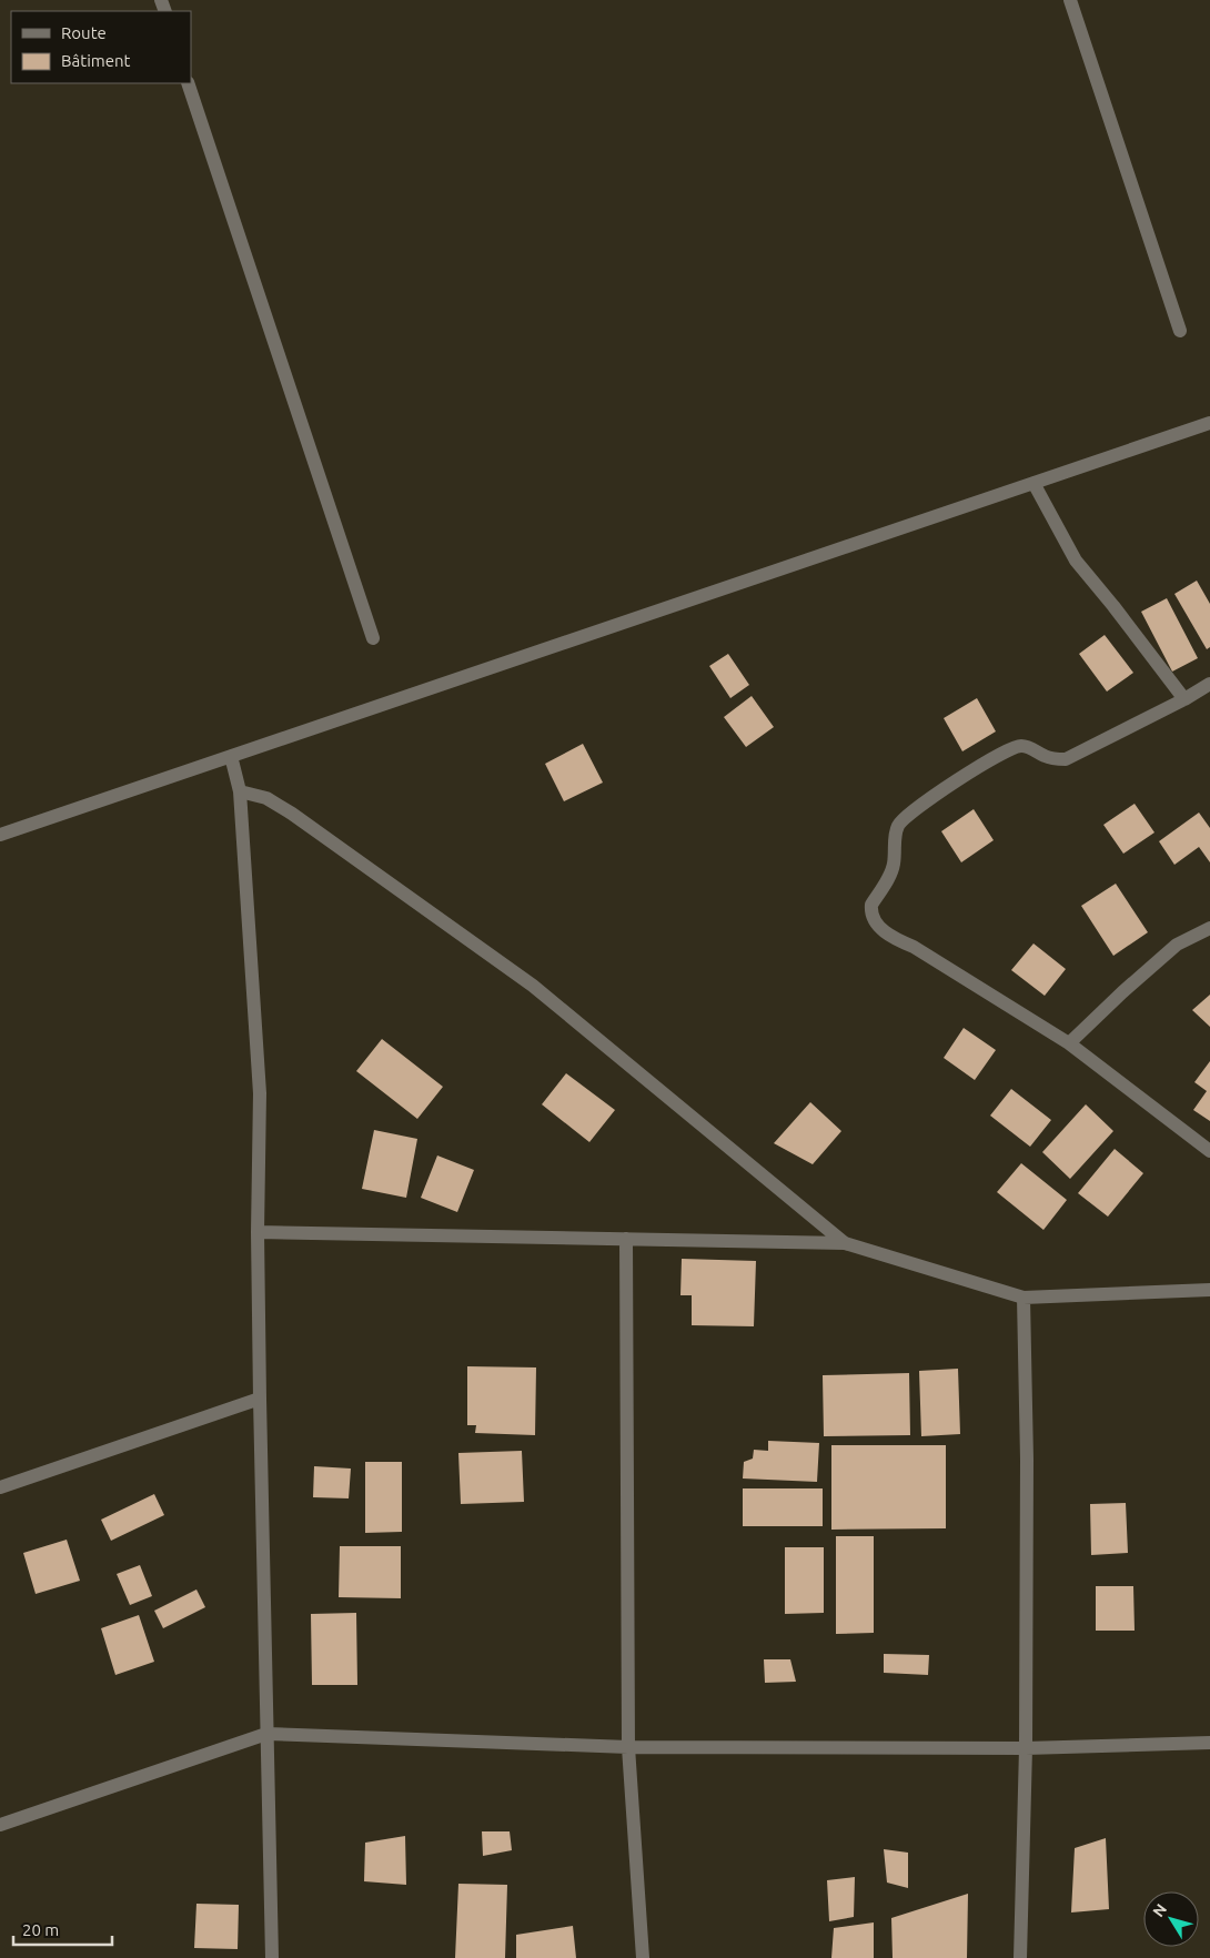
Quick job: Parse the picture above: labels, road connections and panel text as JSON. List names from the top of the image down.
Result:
{
  "legend": ["Route", "Bâtiment"],
  "scale_bar": "20 m",
  "north": "top left"
}
